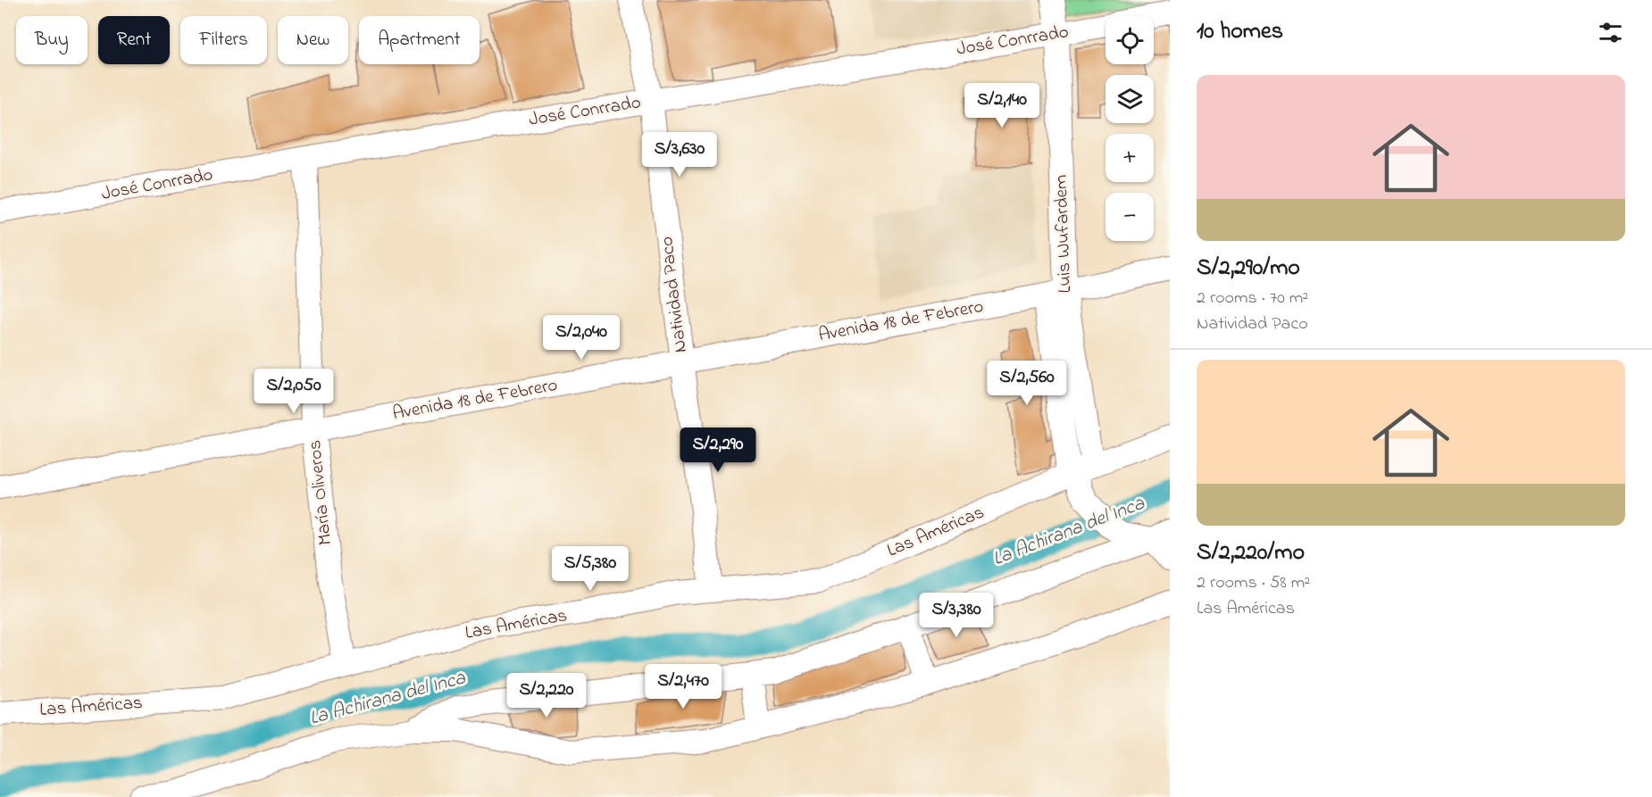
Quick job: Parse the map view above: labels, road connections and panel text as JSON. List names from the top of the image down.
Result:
{
  "streets": {
    "street": [
      "José Conrrado",
      "Luis Wufardem",
      "Natividad Paco",
      "Avenida 18 de Febrero",
      "María Oliveros",
      "Las Américas"
    ]
  },
  "crossings": [
    ["José Conrrado", "Luis Wufardem"],
    ["José Conrrado", "Natividad Paco"],
    ["José Conrrado", "María Oliveros"],
    ["Luis Wufardem", "Avenida 18 de Febrero"],
    ["Luis Wufardem", "Las Américas"],
    ["Natividad Paco", "Avenida 18 de Febrero"],
    ["Natividad Paco", "Las Américas"],
    ["Avenida 18 de Febrero", "María Oliveros"],
    ["María Oliveros", "Las Américas"]
  ],
  "water": ["La Achirana del Inca"],
  "page": {
    "heading": "10 homes",
    "map_buttons": ["+", "−"],
    "chip": [
      "Buy",
      "Rent",
      "Filters",
      "New",
      "Apartment"
    ],
    "list": [
      {
        "name": "S/2,290/mo",
        "note": "2 rooms · 70 m² · Natividad Paco"
      },
      {
        "name": "S/2,220/mo",
        "note": "2 rooms · 58 m² · Las Américas"
      }
    ],
    "price": [
      "S/2,140",
      "S/3,630",
      "S/2,040",
      "S/2,560",
      "S/2,050",
      "S/2,290",
      "S/5,380",
      "S/3,380",
      "S/2,470",
      "S/2,220"
    ]
  }
}
